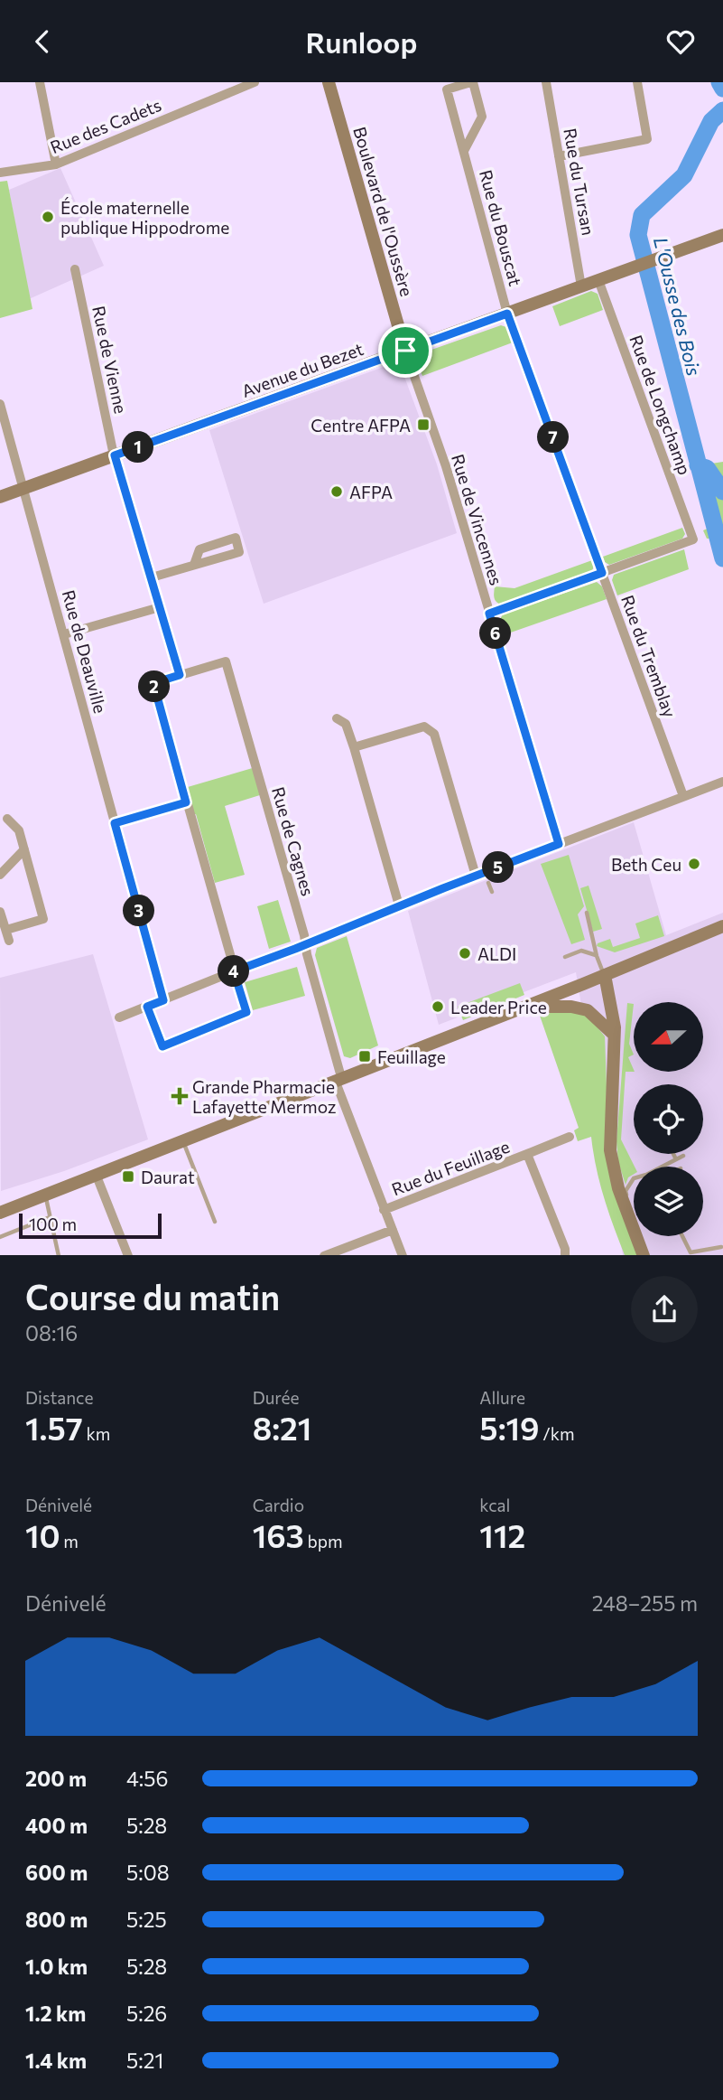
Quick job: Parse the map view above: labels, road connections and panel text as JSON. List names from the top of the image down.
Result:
{
  "streets": {
    "street": [
      "Rue des Cadets",
      "Rue du Tursan",
      "Boulevard de l'Oussère",
      "Rue du Bouscat",
      "Rue de Vienne",
      "Avenue du Bezet",
      "Rue de Longchamp",
      "Rue de Vincennes",
      "Rue de Deauville",
      "Rue du Tremblay",
      "Rue de Cagnes",
      "Rue du Feuillage"
    ]
  },
  "crossings": [
    ["Rue du Tursan", "Avenue du Bezet"],
    ["Boulevard de l'Oussère", "Avenue du Bezet"],
    ["Boulevard de l'Oussère", "Rue de Vincennes"],
    ["Rue du Bouscat", "Avenue du Bezet"],
    ["Rue du Bouscat", "Rue du Tremblay"],
    ["Rue de Vienne", "Avenue du Bezet"],
    ["Rue de Vienne", "Rue de Cagnes"],
    ["Avenue du Bezet", "Rue de Longchamp"],
    ["Avenue du Bezet", "Rue de Vincennes"],
    ["Avenue du Bezet", "Rue de Deauville"],
    ["Avenue du Bezet", "Rue du Tremblay"],
    ["Rue de Longchamp", "Rue du Tremblay"],
    ["Rue de Cagnes", "Rue du Feuillage"]
  ],
  "water": ["L'Ousse des Bois"],
  "places": {
    "other": [
      "École maternelle publique Hippodrome",
      "AFPA",
      "Beth Ceu",
      "ALDI",
      "Leader Price"
    ],
    "transit": ["Centre AFPA", "Feuillage", "Daurat"],
    "health": ["Grande Pharmacie Lafayette Mermoz"]
  },
  "scale_bar": "100 m",
  "north": "left",
  "page": {
    "header": "Runloop",
    "pins": [
      "7",
      "1",
      "6",
      "2",
      "5",
      "3",
      "4"
    ],
    "scale": "100 m",
    "heading": ["Course du matin", "08:16"],
    "stats": [
      ["Distance", "1.57 km"],
      ["Durée", "8:21"],
      ["Allure", "5:19 /km"],
      ["Dénivelé", "10 m"],
      ["Cardio", "163 bpm"],
      ["kcal", "112"]
    ],
    "chart": ["Dénivelé", "248–255 m"],
    "list": [
      {
        "name": "200 m",
        "note": "4:56"
      },
      {
        "name": "400 m",
        "note": "5:28"
      },
      {
        "name": "600 m",
        "note": "5:08"
      },
      {
        "name": "800 m",
        "note": "5:25"
      },
      {
        "name": "1.0 km",
        "note": "5:28"
      },
      {
        "name": "1.2 km",
        "note": "5:26"
      },
      {
        "name": "1.4 km",
        "note": "5:21"
      }
    ]
  }
}
